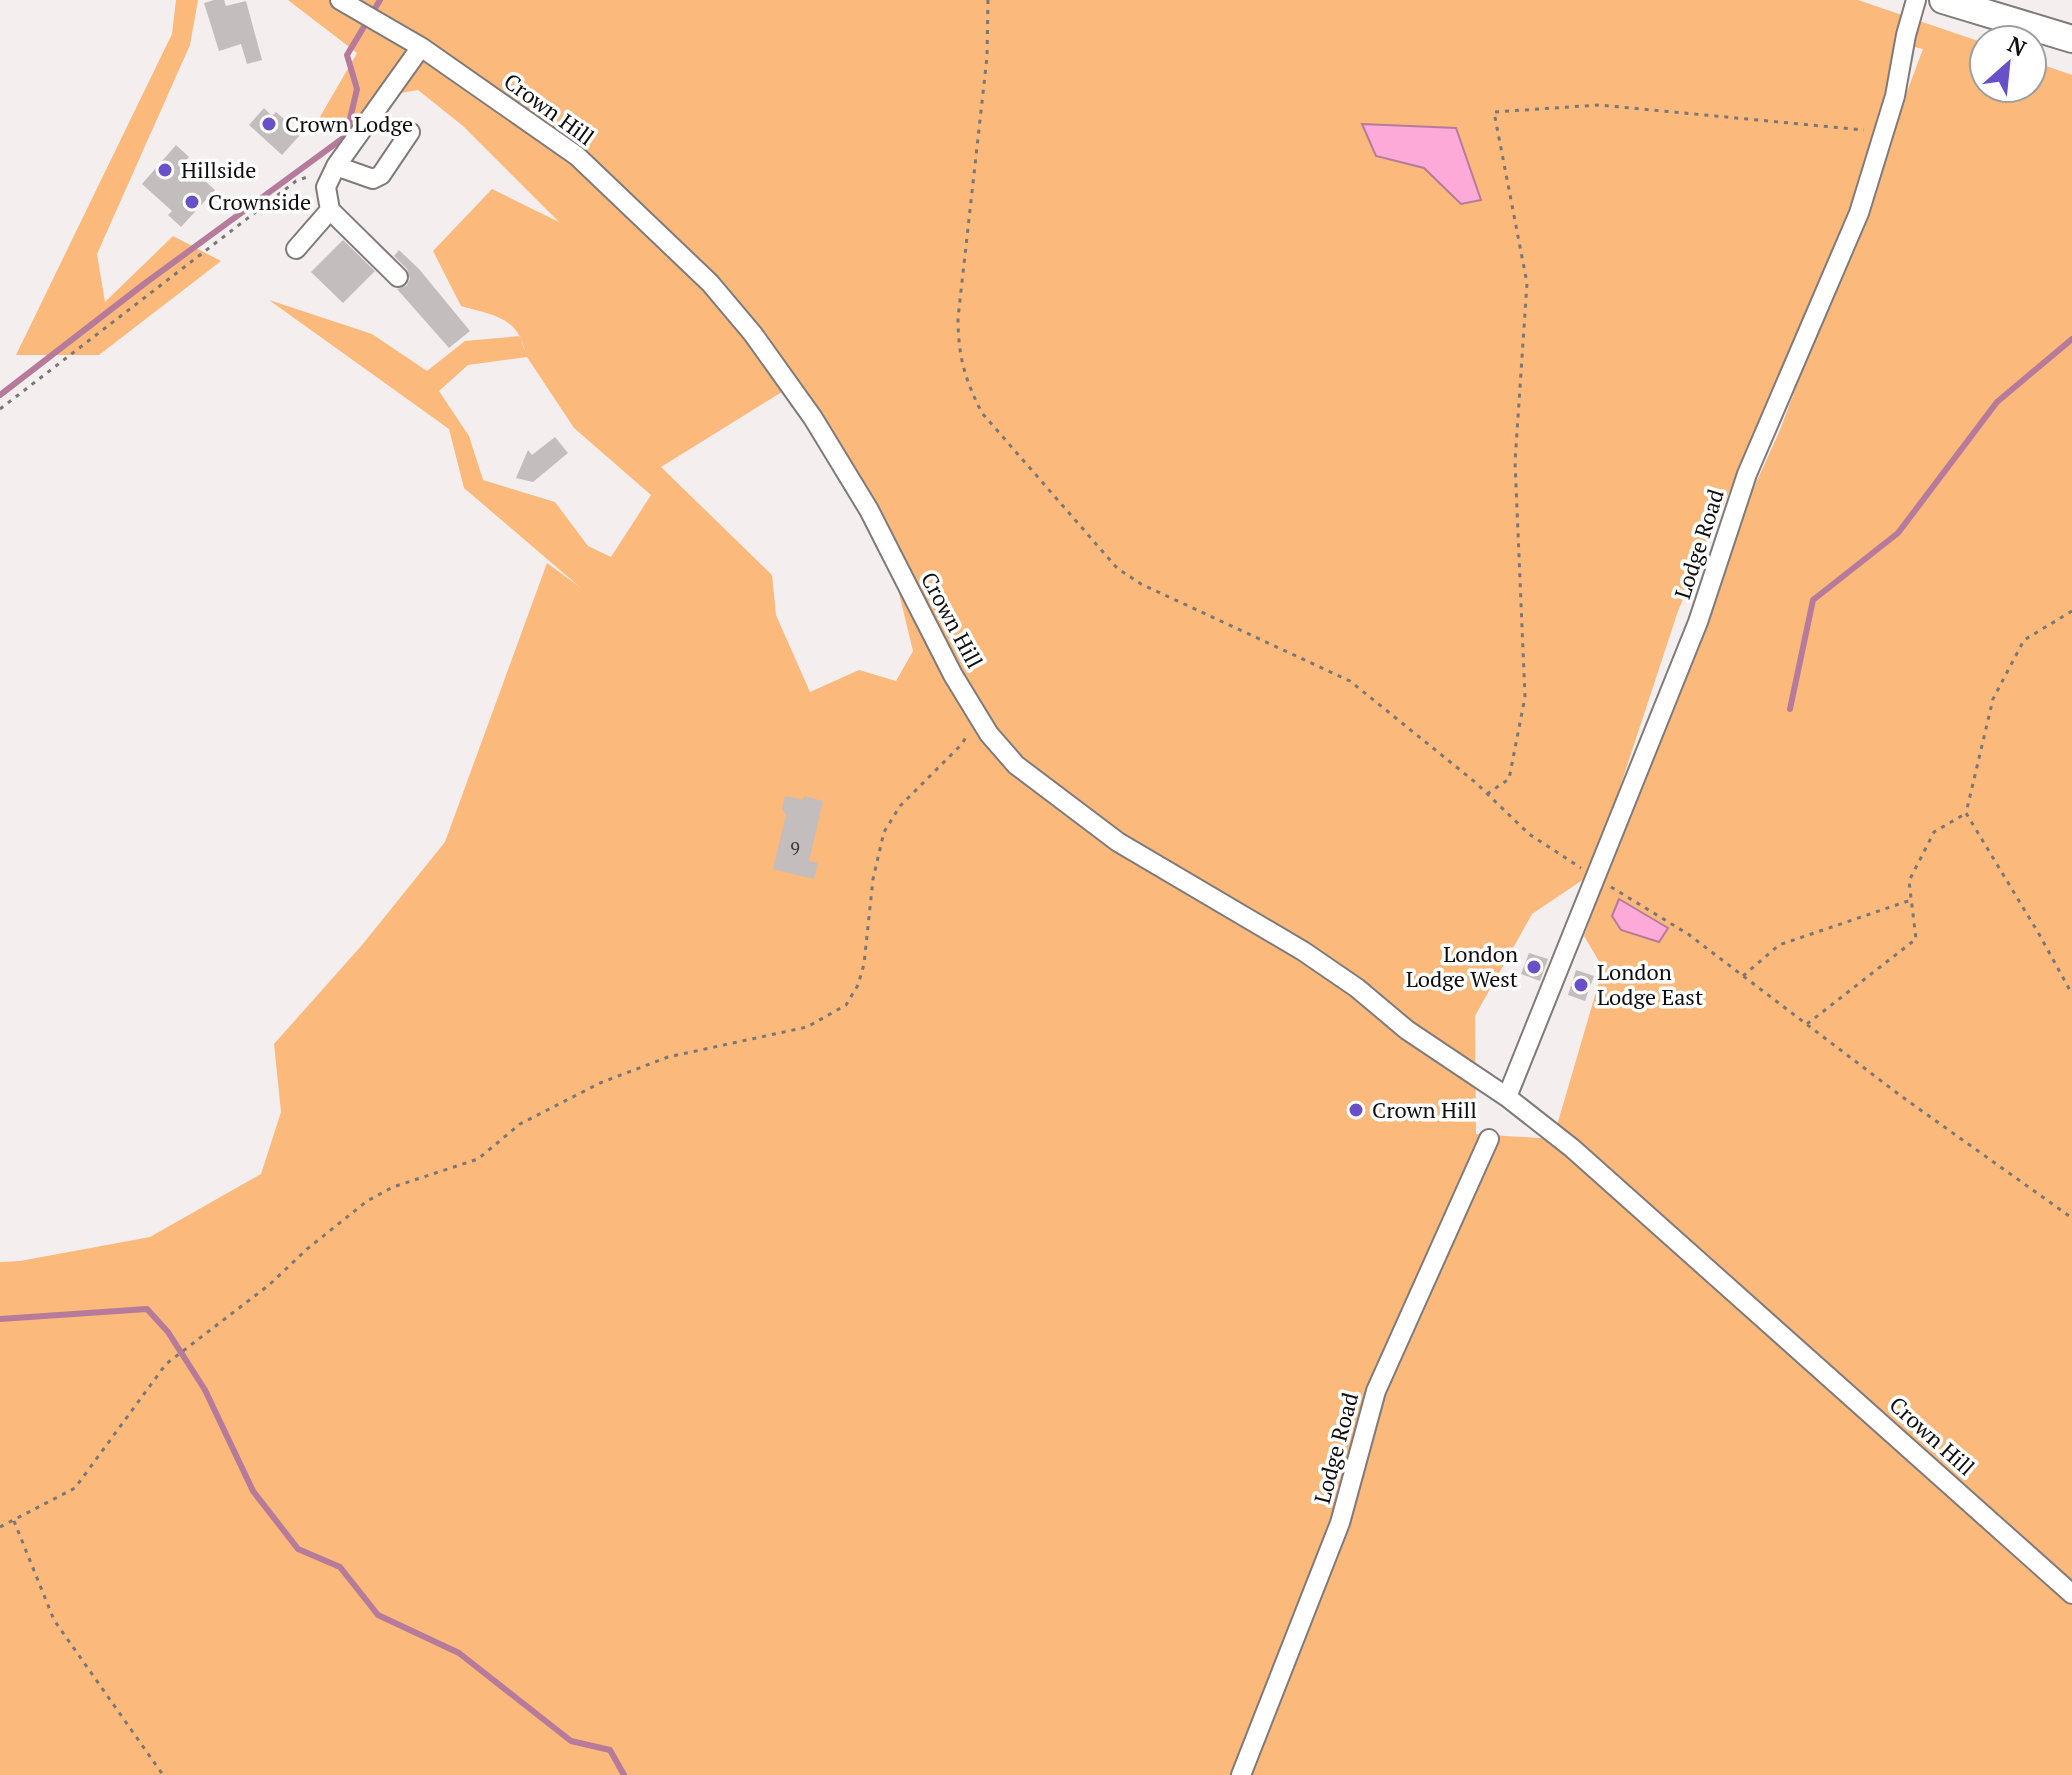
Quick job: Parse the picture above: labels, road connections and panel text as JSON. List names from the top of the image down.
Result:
{
  "streets": {
    "street": ["Crown Hill", "Lodge Road"]
  },
  "crossings": [
    ["Crown Hill", "Lodge Road"]
  ],
  "places": [
    "Crown Lodge",
    "Hillside",
    "Crownside",
    "London Lodge West",
    "London Lodge East",
    "Crown Hill"
  ],
  "house_numbers": ["9"],
  "north": "top right"
}
